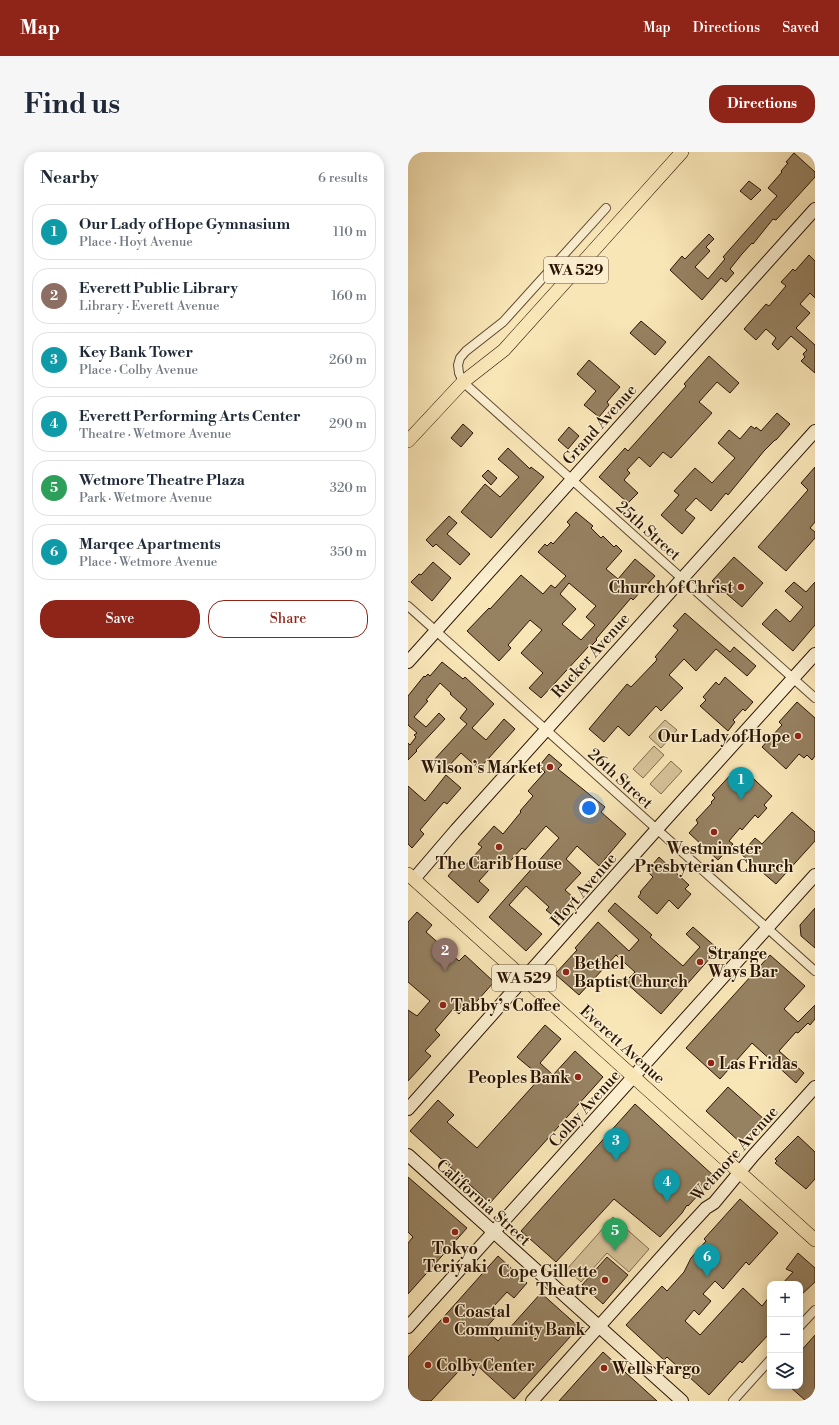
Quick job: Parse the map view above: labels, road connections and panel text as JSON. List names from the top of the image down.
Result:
{
  "streets": {
    "main road": ["WA 529", "Everett Avenue"],
    "street": [
      "Grand Avenue",
      "25th Street",
      "Rucker Avenue",
      "26th Street",
      "Hoyt Avenue",
      "Colby Avenue",
      "Wetmore Avenue",
      "California Street"
    ]
  },
  "crossings": [
    ["WA 529", "25th Street"],
    ["Grand Avenue", "25th Street"],
    ["Grand Avenue", "26th Street"],
    ["25th Street", "Rucker Avenue"],
    ["25th Street", "Hoyt Avenue"],
    ["Rucker Avenue", "26th Street"],
    ["Rucker Avenue", "Everett Avenue"],
    ["26th Street", "Hoyt Avenue"],
    ["26th Street", "Colby Avenue"],
    ["Hoyt Avenue", "Everett Avenue"],
    ["Everett Avenue", "Colby Avenue"],
    ["Everett Avenue", "Wetmore Avenue"],
    ["Colby Avenue", "California Street"],
    ["Wetmore Avenue", "California Street"]
  ],
  "places": [
    "Church of Christ",
    "Our Lady of Hope",
    "Wilson’s Market",
    "Westminster Presbyterian Church",
    "The Carib House",
    "Strange Ways Bar",
    "Bethel Baptist Church",
    "Tabby’s Coffee",
    "Las Fridas",
    "Peoples Bank",
    "Tokyo Teriyaki",
    "Cope Gillette Theatre",
    "Coastal Community Bank",
    "Colby Center",
    "Wells Fargo"
  ],
  "page": {
    "header": "Map",
    "nav": ["Map", "Directions", "Saved"],
    "buttons": [
      "Directions",
      ["Save", "Share"]
    ],
    "title": "Find us",
    "heading": ["Nearby", "6 results"],
    "list": [
      {
        "mark": "1",
        "name": "Our Lady of Hope Gymnasium",
        "note": "Place · Hoyt Avenue",
        "value": "110 m"
      },
      {
        "mark": "2",
        "name": "Everett Public Library",
        "note": "Library · Everett Avenue",
        "value": "160 m"
      },
      {
        "mark": "3",
        "name": "Key Bank Tower",
        "note": "Place · Colby Avenue",
        "value": "260 m"
      },
      {
        "mark": "4",
        "name": "Everett Performing Arts Center",
        "note": "Theatre · Wetmore Avenue",
        "value": "290 m"
      },
      {
        "mark": "5",
        "name": "Wetmore Theatre Plaza",
        "note": "Park · Wetmore Avenue",
        "value": "320 m"
      },
      {
        "mark": "6",
        "name": "Marqee Apartments",
        "note": "Place · Wetmore Avenue",
        "value": "350 m"
      }
    ],
    "pins": [
      "1",
      "2",
      "3",
      "4",
      "5",
      "6"
    ],
    "map_buttons": ["+", "−"]
  }
}
